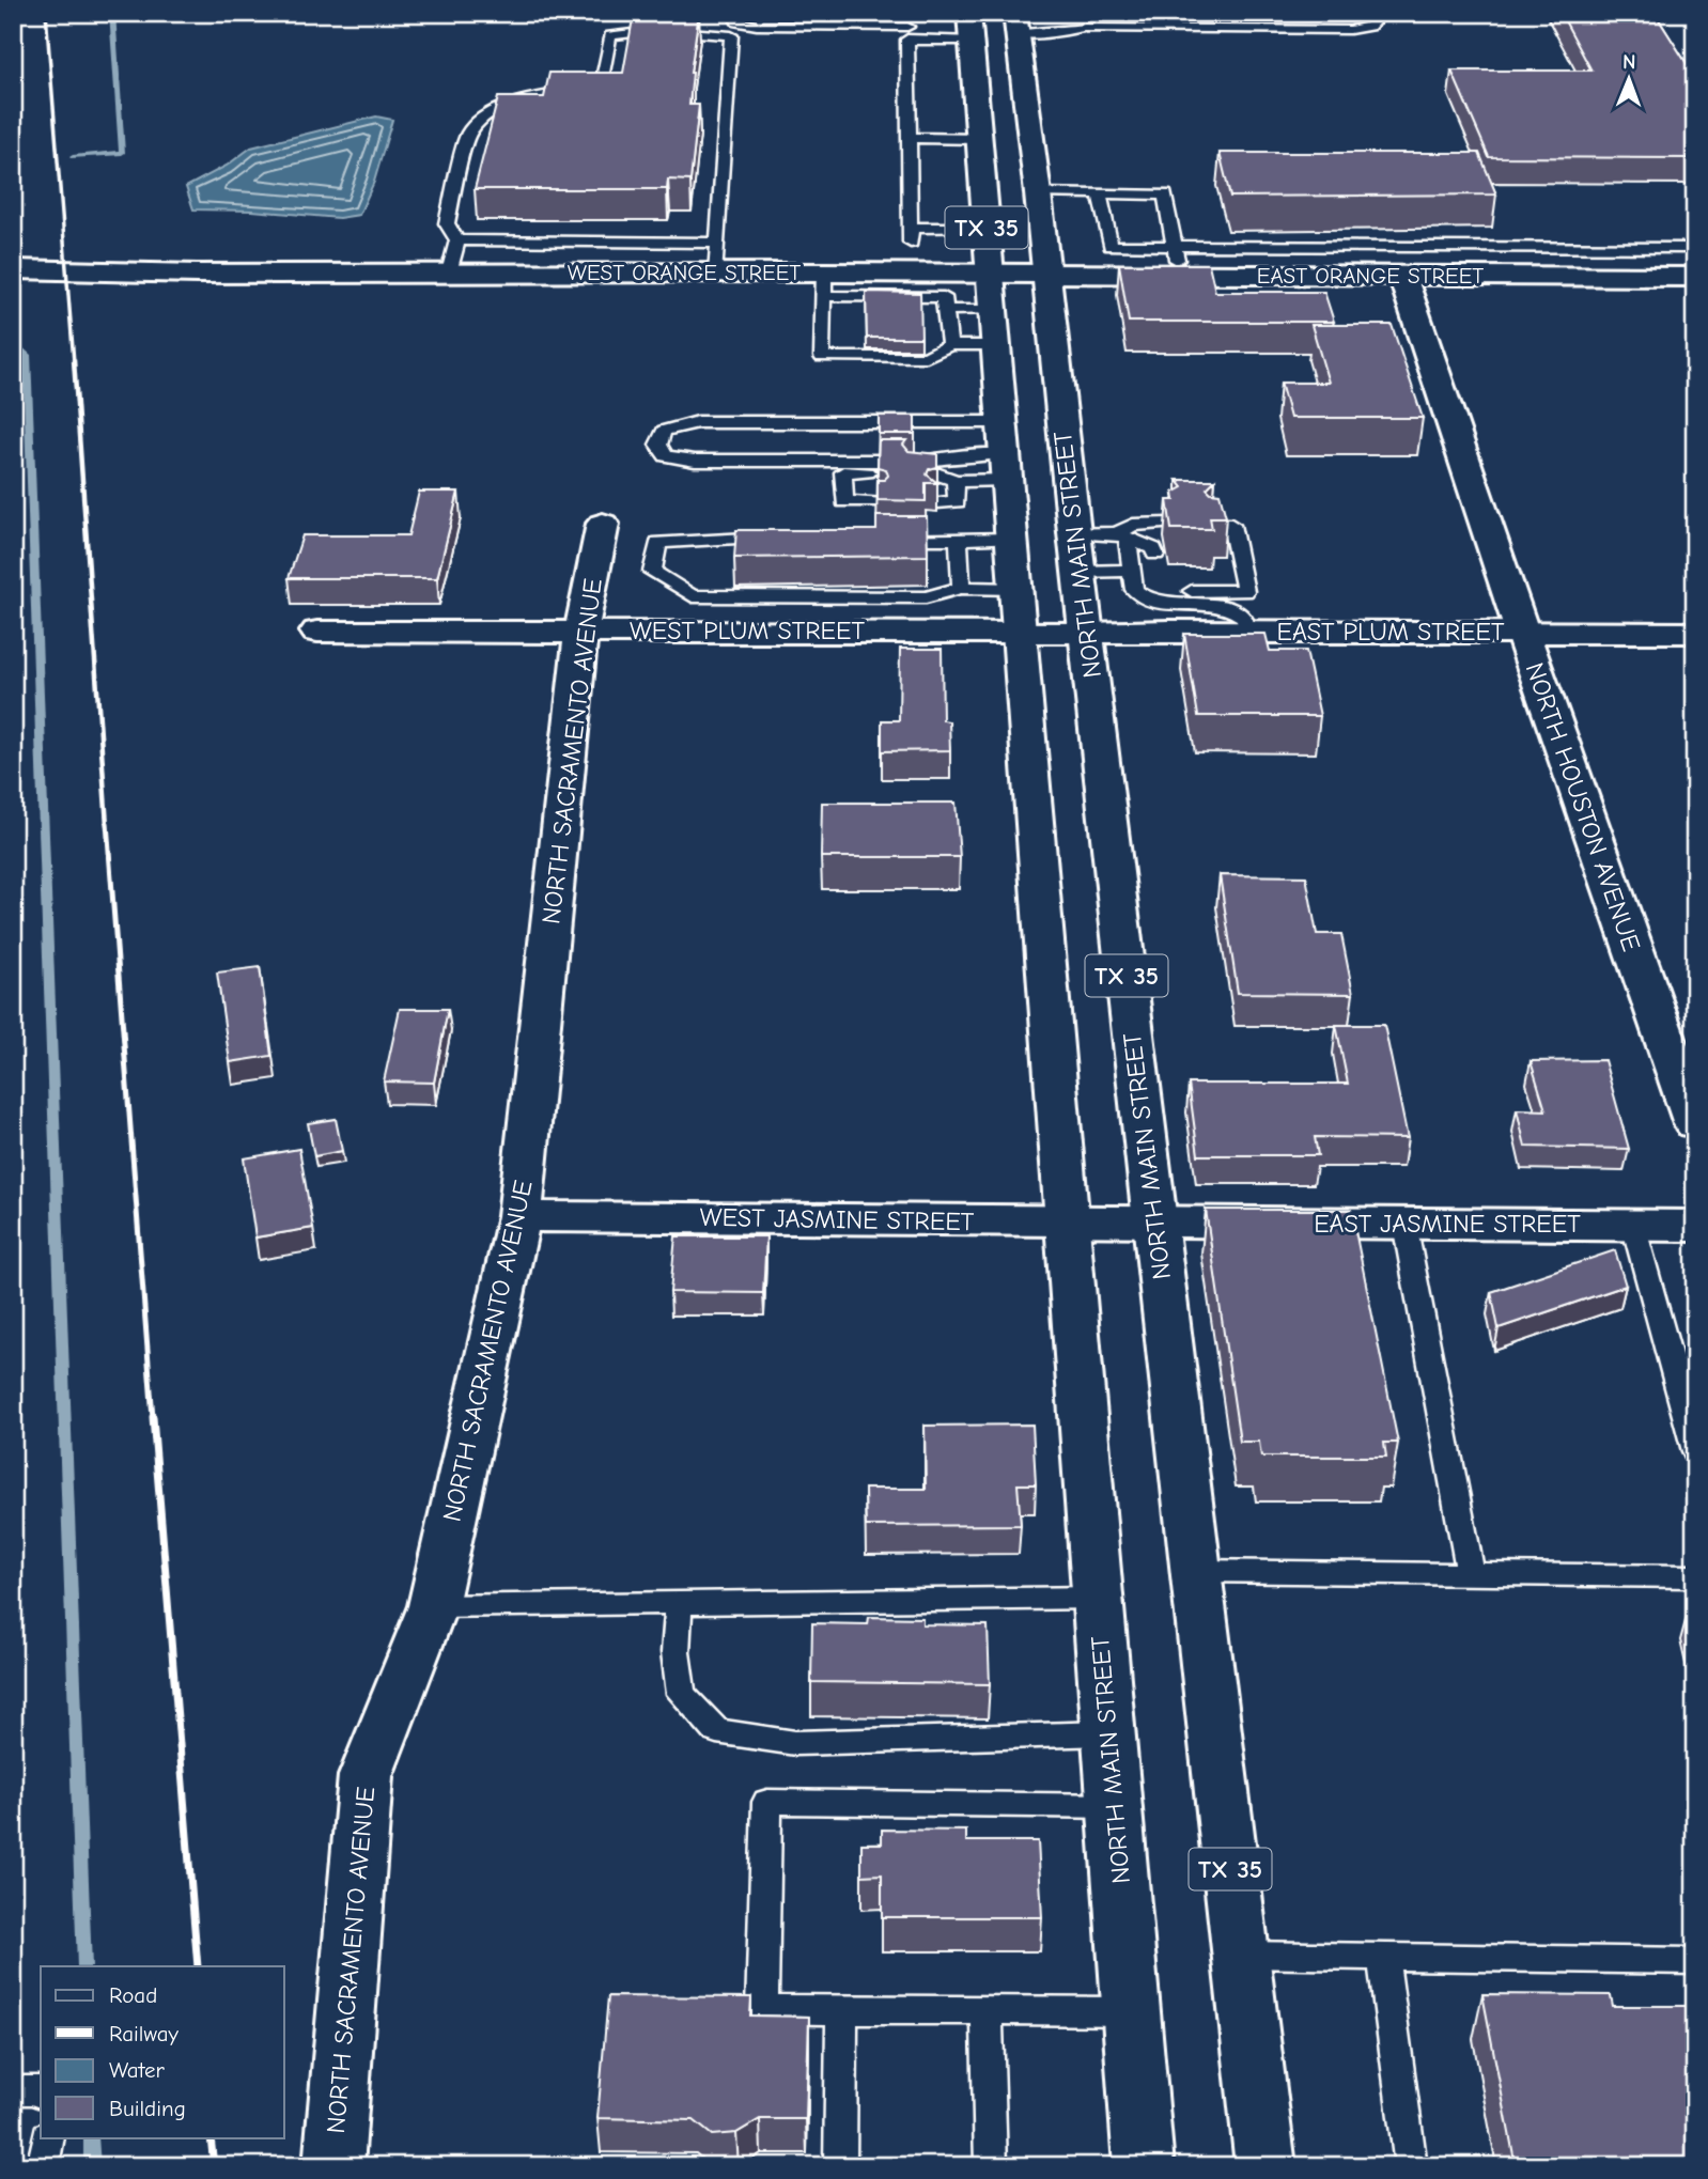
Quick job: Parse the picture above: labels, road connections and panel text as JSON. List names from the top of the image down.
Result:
{
  "streets": {
    "street": [
      "TX 35",
      "WEST ORANGE STREET",
      "EAST ORANGE STREET",
      "NORTH MAIN STREET",
      "WEST PLUM STREET",
      "EAST PLUM STREET",
      "NORTH SACRAMENTO AVENUE",
      "NORTH HOUSTON AVENUE",
      "WEST JASMINE STREET",
      "EAST JASMINE STREET"
    ]
  },
  "crossings": [
    ["WEST ORANGE STREET", "EAST ORANGE STREET"],
    ["WEST ORANGE STREET", "NORTH MAIN STREET"],
    ["EAST ORANGE STREET", "NORTH MAIN STREET"],
    ["EAST ORANGE STREET", "NORTH HOUSTON AVENUE"],
    ["NORTH MAIN STREET", "WEST PLUM STREET"],
    ["NORTH MAIN STREET", "EAST PLUM STREET"],
    ["NORTH MAIN STREET", "WEST JASMINE STREET"],
    ["NORTH MAIN STREET", "EAST JASMINE STREET"],
    ["WEST PLUM STREET", "EAST PLUM STREET"],
    ["WEST PLUM STREET", "NORTH SACRAMENTO AVENUE"],
    ["EAST PLUM STREET", "NORTH HOUSTON AVENUE"],
    ["NORTH SACRAMENTO AVENUE", "WEST JASMINE STREET"],
    ["WEST JASMINE STREET", "EAST JASMINE STREET"]
  ],
  "legend": [
    "Road",
    "Railway",
    "Water",
    "Building"
  ],
  "north": "top"
}
